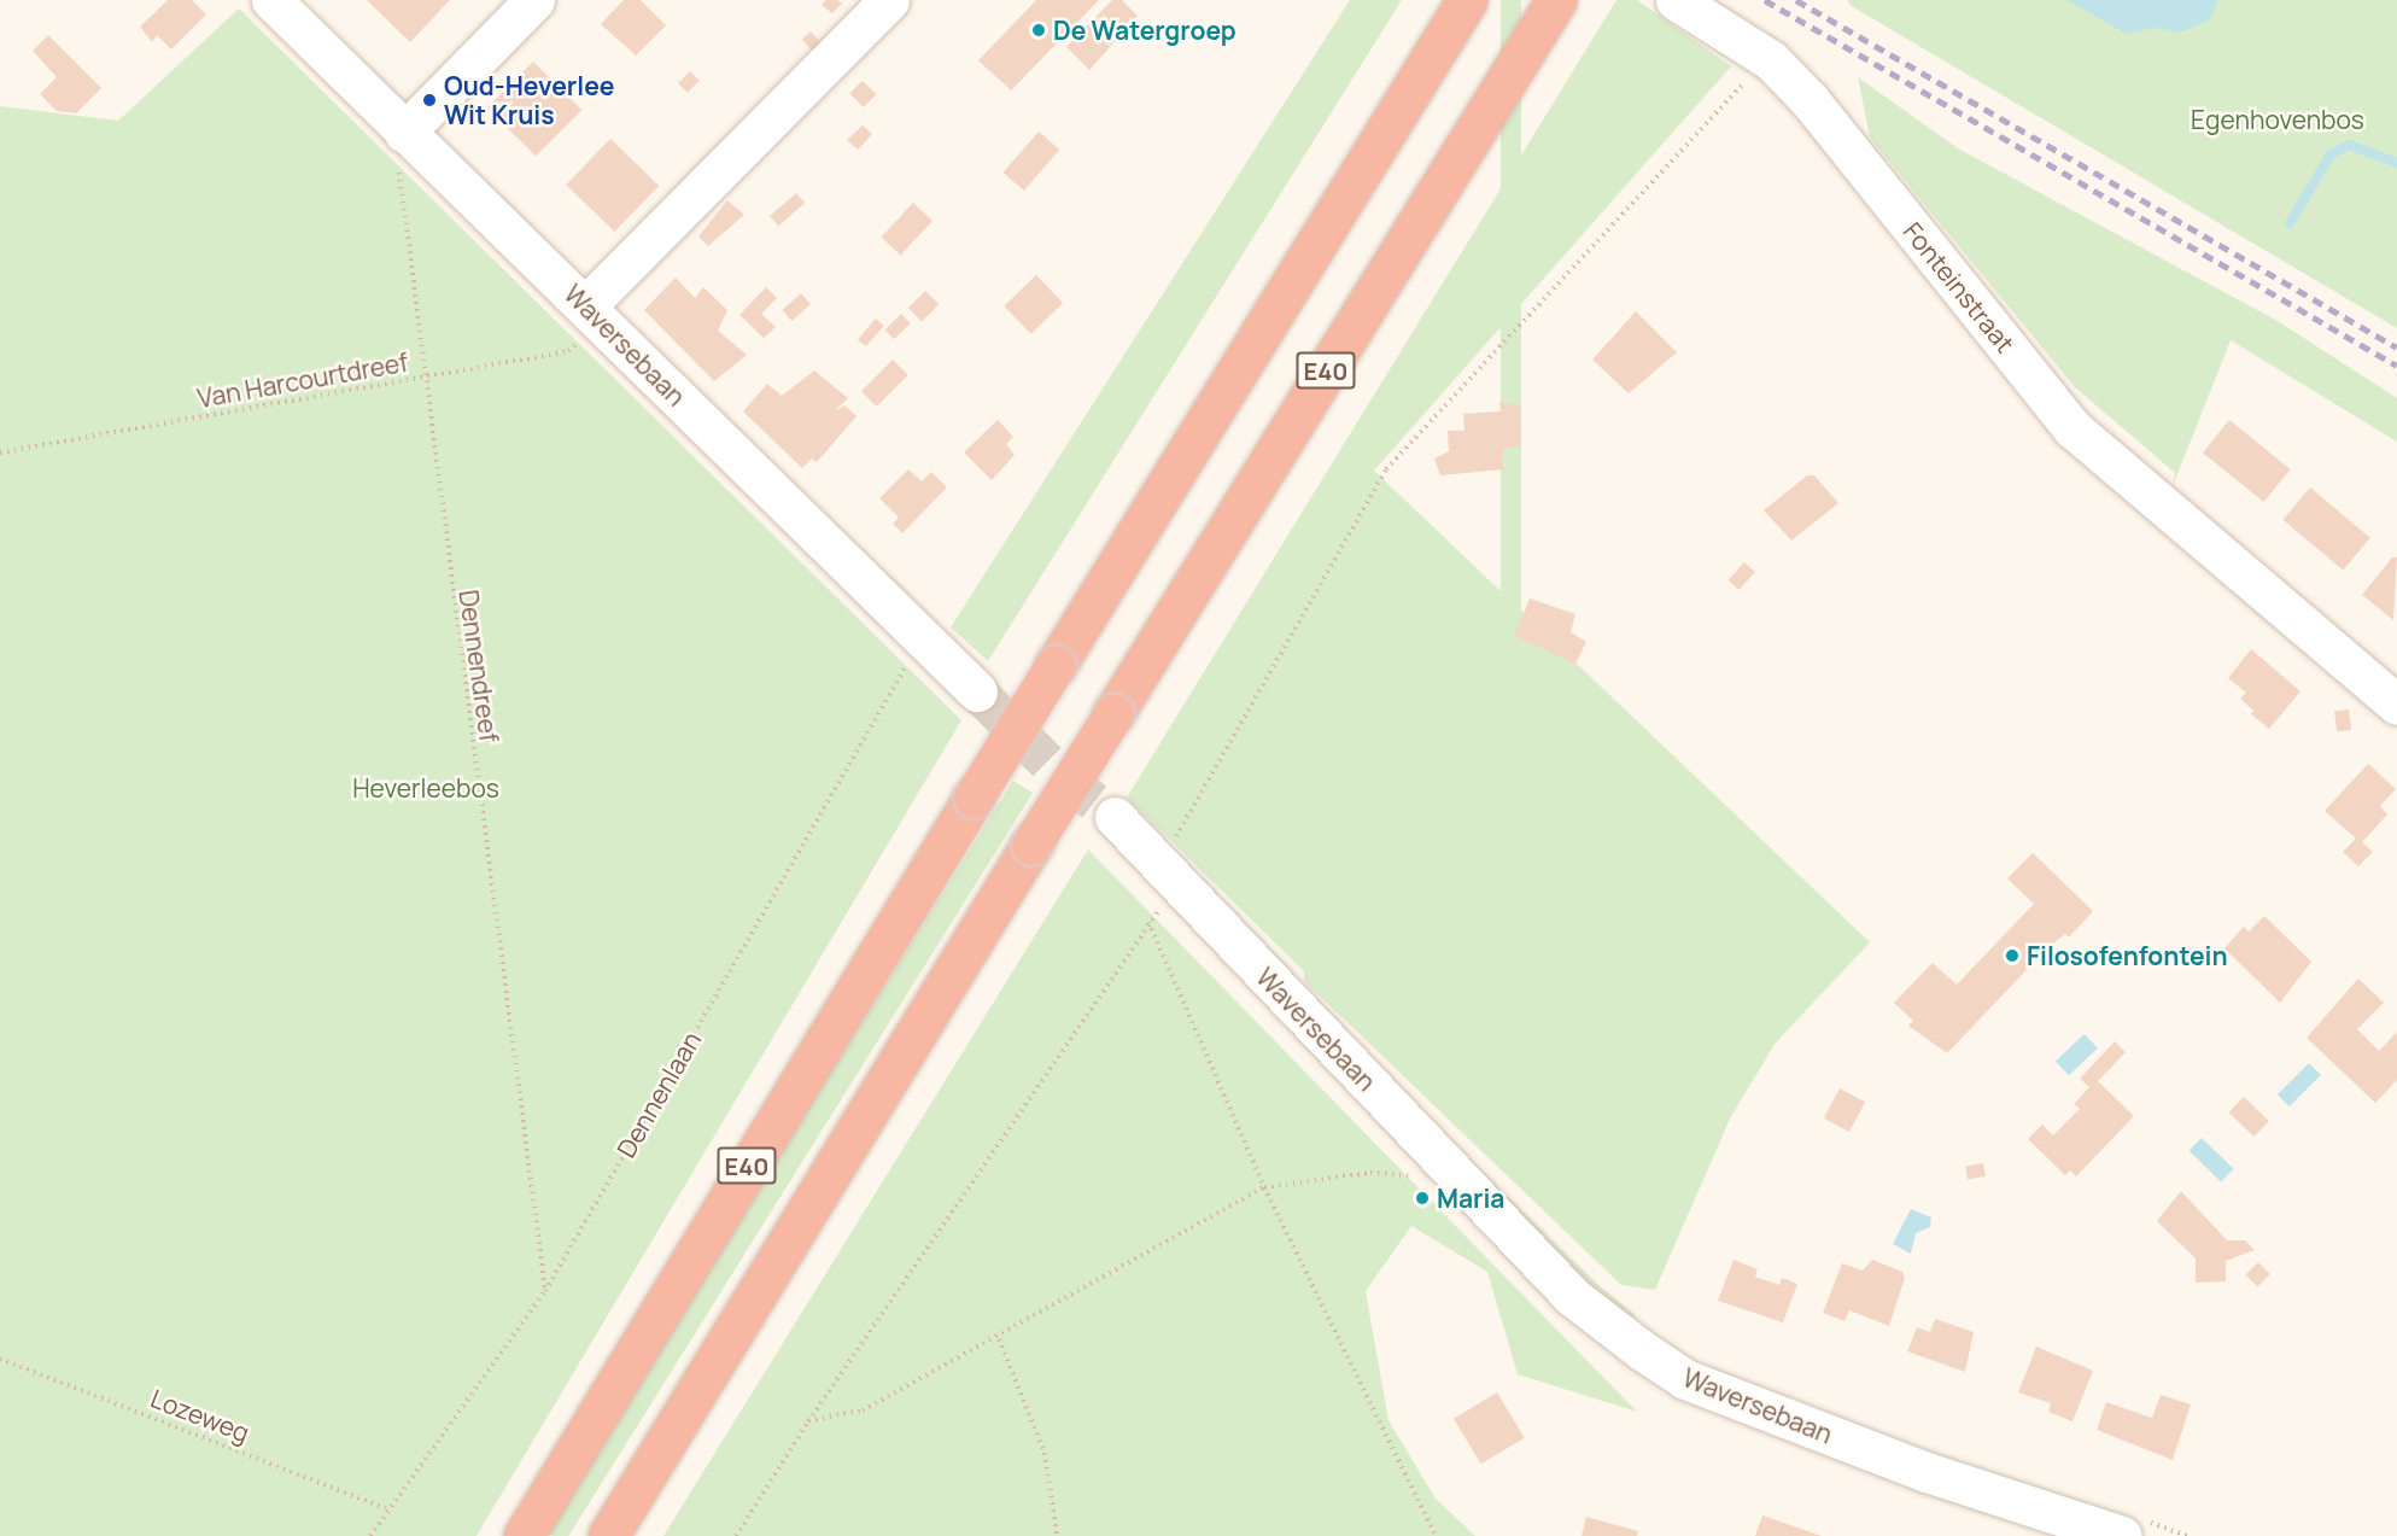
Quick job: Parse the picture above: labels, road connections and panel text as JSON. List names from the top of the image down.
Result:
{
  "streets": {
    "highway": ["E40"],
    "street": ["Fonteinstraat", "Waversebaan"],
    "path": [
      "Van Harcourtdreef",
      "Dennendreef",
      "Dennenlaan",
      "Lozeweg"
    ]
  },
  "crossings": [
    ["Waversebaan", "Van Harcourtdreef"],
    ["Waversebaan", "Dennendreef"],
    ["Waversebaan", "Dennenlaan"],
    ["Van Harcourtdreef", "Dennendreef"],
    ["Dennendreef", "Dennenlaan"],
    ["Dennenlaan", "Lozeweg"]
  ],
  "parks": ["Egenhovenbos", "Heverleebos"],
  "places": [
    "De Watergroep",
    "Oud-Heverlee Wit Kruis",
    "Filosofenfontein",
    "Maria"
  ]
}
